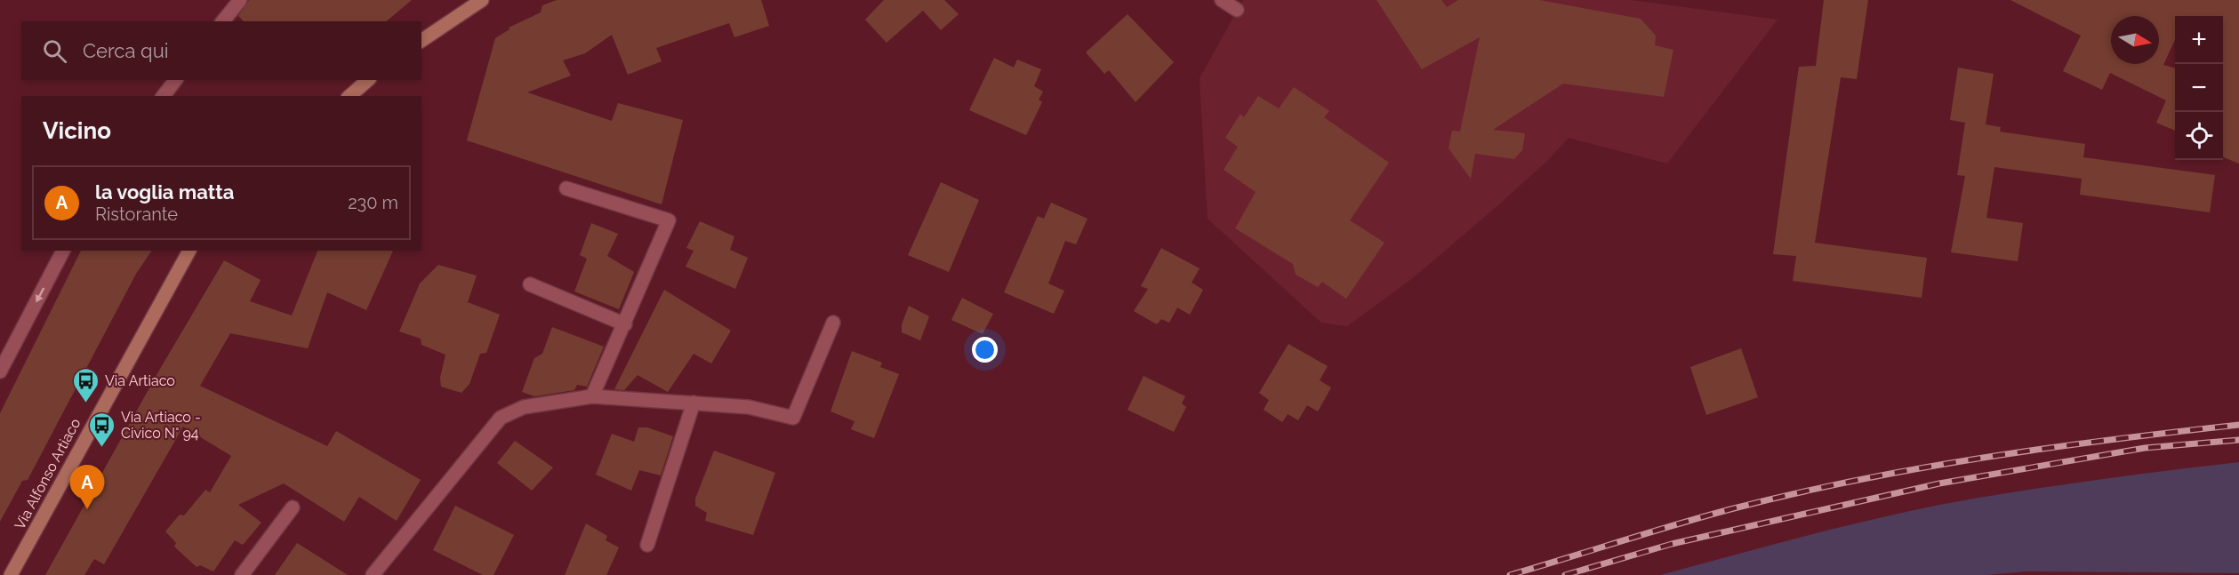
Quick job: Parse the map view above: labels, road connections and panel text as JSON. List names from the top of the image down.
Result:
{
  "streets": {
    "main road": ["Via Alfonso Artiaco"]
  },
  "places": {
    "bus stop": ["Via Artiaco", "Via Artiaco - Civico N° 94"]
  },
  "north": "right",
  "page": {
    "map_buttons": ["+", "−"],
    "search": "Cerca qui",
    "heading": "Vicino",
    "list": [
      {
        "mark": "A",
        "name": "la voglia matta",
        "note": "Ristorante",
        "value": "230 m"
      }
    ],
    "pins": "A"
  }
}
